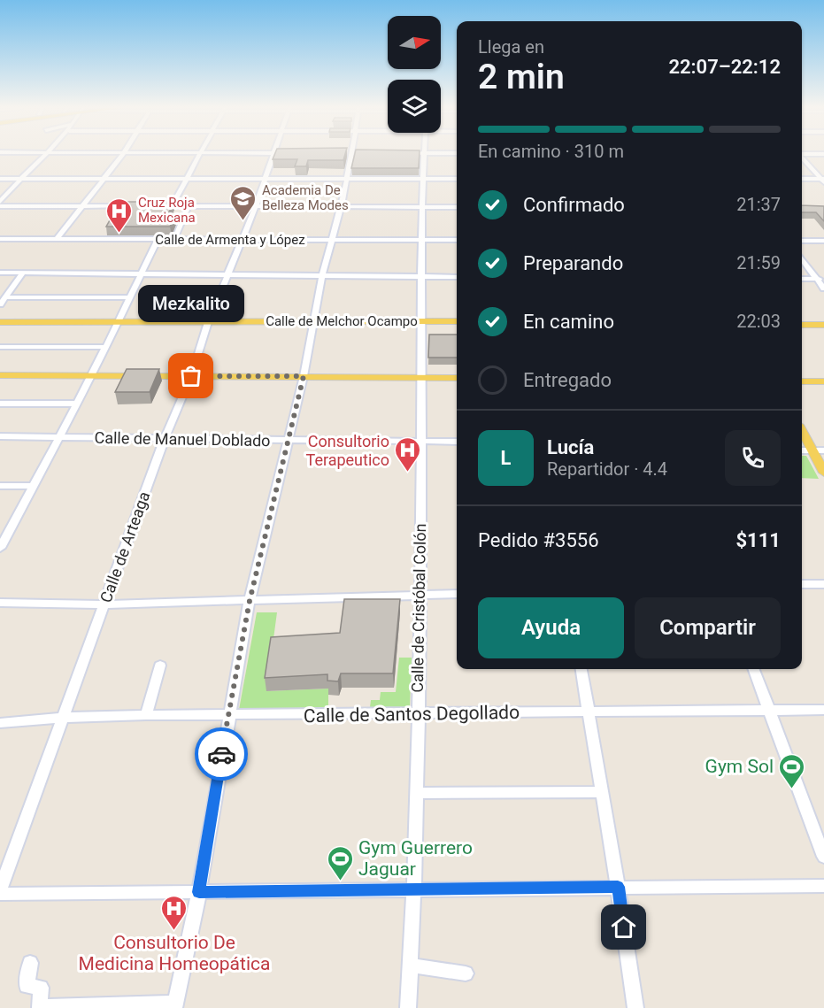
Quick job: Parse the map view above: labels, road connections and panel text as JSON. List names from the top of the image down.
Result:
{
  "streets": {
    "main road": ["Calle de Melchor Ocampo"],
    "street": [
      "Calle de Armenta y López",
      "Calle de Manuel Doblado",
      "Calle de Arteaga",
      "Calle de Cristóbal Colón",
      "Calle de Santos Degollado"
    ]
  },
  "crossings": [
    ["Calle de Armenta y López", "Calle de Arteaga"],
    ["Calle de Armenta y López", "Calle de Cristóbal Colón"],
    ["Calle de Melchor Ocampo", "Calle de Arteaga"],
    ["Calle de Melchor Ocampo", "Calle de Cristóbal Colón"],
    ["Calle de Manuel Doblado", "Calle de Arteaga"],
    ["Calle de Manuel Doblado", "Calle de Cristóbal Colón"],
    ["Calle de Arteaga", "Calle de Santos Degollado"],
    ["Calle de Cristóbal Colón", "Calle de Santos Degollado"]
  ],
  "places": {
    "school or university": ["Academia De Belleza Modes"],
    "hospital": ["Cruz Roja Mexicana", "Consultorio Terapeutico", "Consultorio De Medicina Homeopática"],
    "other": ["Mezkalito"],
    "sports": ["Gym Sol", "Gym Guerrero Jaguar"]
  },
  "north": "right",
  "page": {
    "heading": ["2 min", "Llega en", "22:07–22:12"],
    "panel": [
      "Lucía",
      "Repartidor · 4.4",
      "Pedido #3556",
      "$111"
    ],
    "bar": "En camino · 310 m",
    "list": [
      ["Confirmado", "21:37"],
      ["Preparando", "21:59"],
      ["En camino", "22:03"],
      "Entregado"
    ],
    "bubble": "Mezkalito",
    "round": "L",
    "buttons": ["Ayuda", "Compartir"]
  }
}
